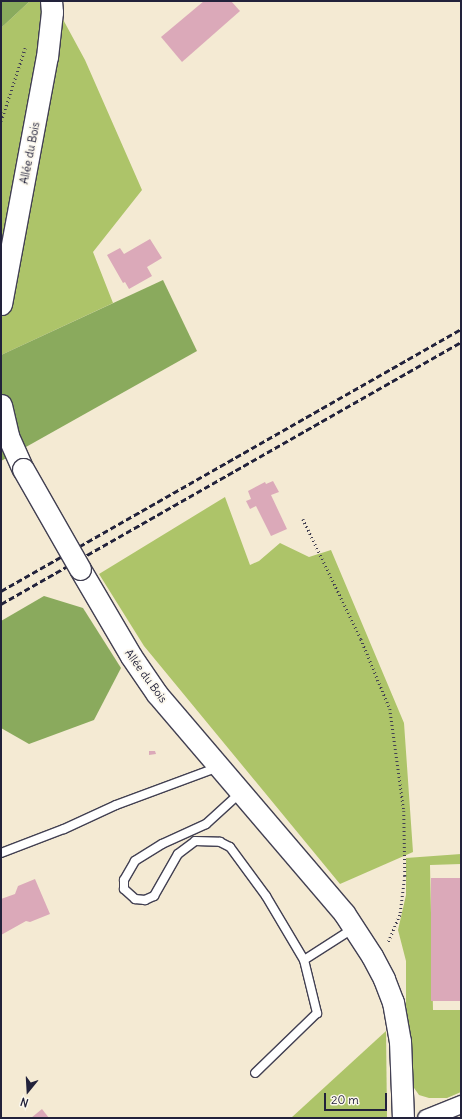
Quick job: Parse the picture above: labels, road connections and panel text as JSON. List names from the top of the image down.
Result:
{
  "streets": {
    "street": ["Allée du Bois"]
  },
  "scale_bar": "20 m",
  "north": "bottom"
}
